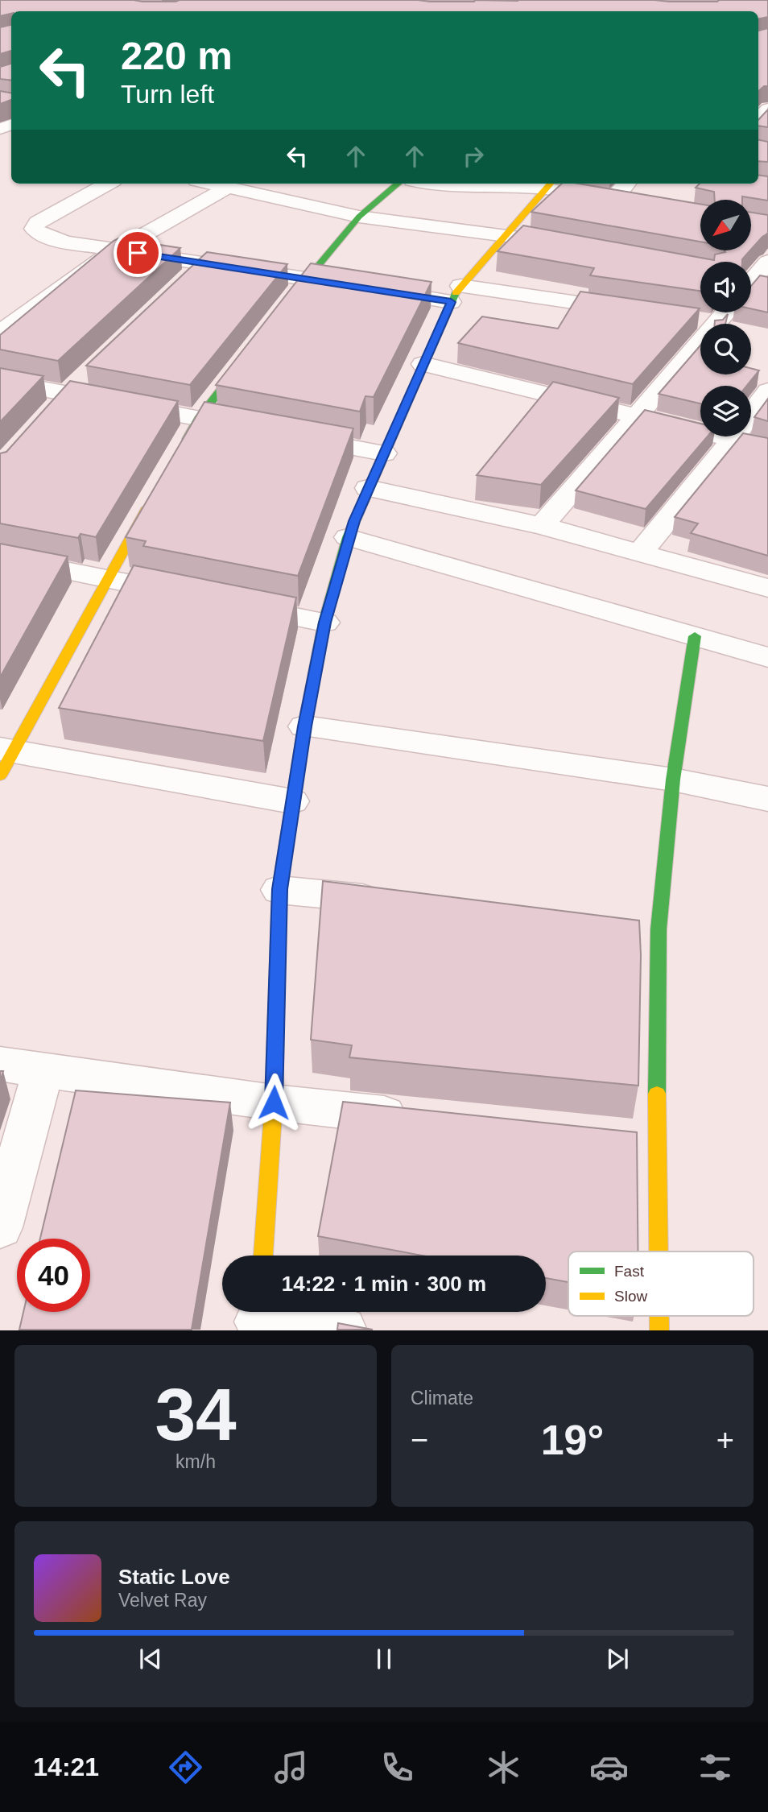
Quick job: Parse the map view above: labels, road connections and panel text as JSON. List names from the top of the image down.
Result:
{
  "legend": ["Fast", "Slow"],
  "north": "bottom left",
  "page": {
    "turn": ["220 m", "Turn left"],
    "limit": "40",
    "trip": "14:22 · 1 min · 300 m",
    "tile": [
      ["34", "km/h"],
      "Climate"
    ],
    "heat": ["−", "19°", "+"],
    "song": ["Static Love", "Velvet Ray"],
    "tabs": "14:21"
  }
}
